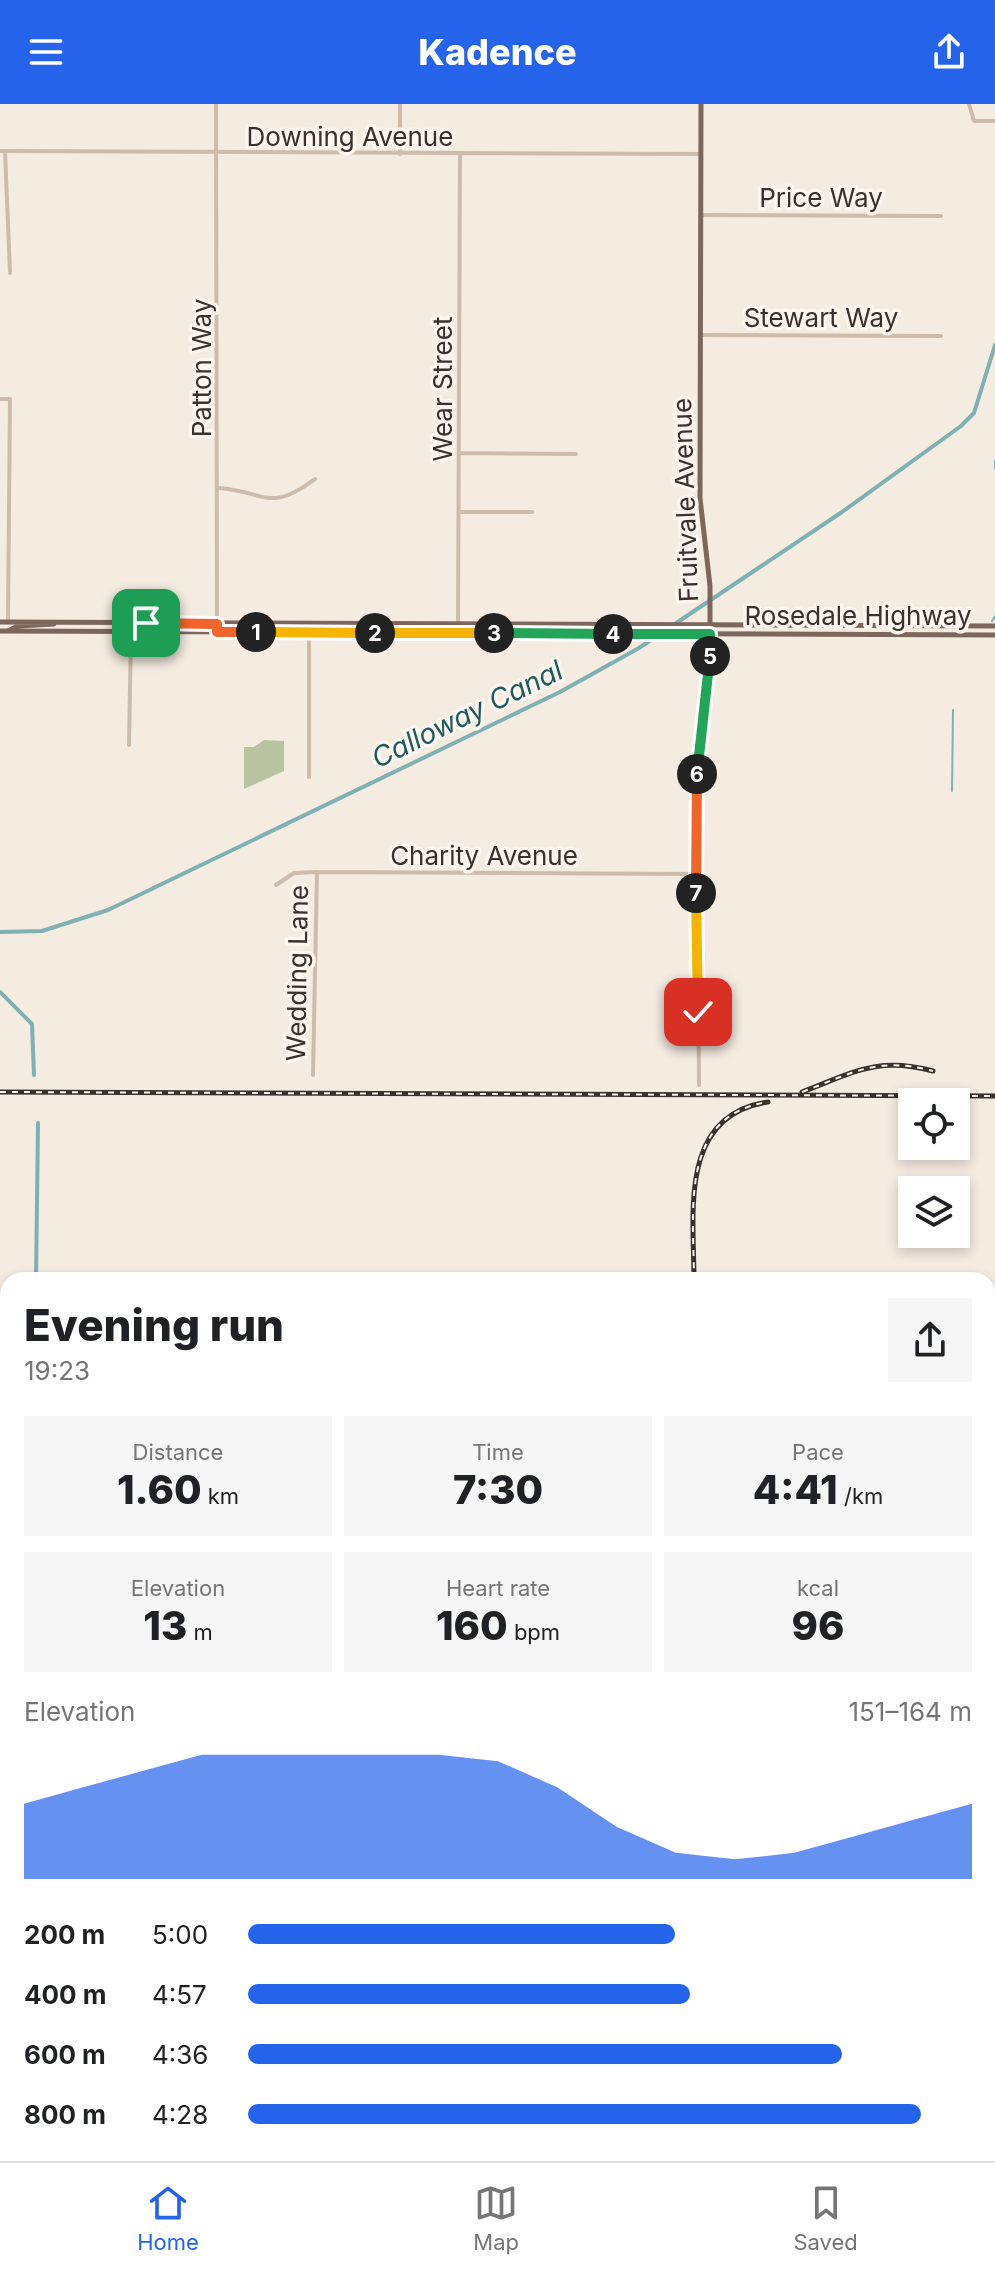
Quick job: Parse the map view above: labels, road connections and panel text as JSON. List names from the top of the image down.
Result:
{
  "streets": {
    "main road": ["Fruitvale Avenue", "Rosedale Highway"],
    "street": [
      "Downing Avenue",
      "Price Way",
      "Stewart Way",
      "Patton Way",
      "Wear Street",
      "Charity Avenue",
      "Wedding Lane"
    ]
  },
  "crossings": [
    ["Downing Avenue", "Patton Way"],
    ["Downing Avenue", "Wear Street"],
    ["Downing Avenue", "Fruitvale Avenue"],
    ["Price Way", "Fruitvale Avenue"],
    ["Stewart Way", "Fruitvale Avenue"],
    ["Patton Way", "Rosedale Highway"],
    ["Wear Street", "Rosedale Highway"],
    ["Fruitvale Avenue", "Rosedale Highway"],
    ["Fruitvale Avenue", "Charity Avenue"],
    ["Charity Avenue", "Wedding Lane"]
  ],
  "water": ["Calloway Canal"],
  "page": {
    "header": "Kadence",
    "pins": [
      "1",
      "2",
      "3",
      "4",
      "5",
      "6",
      "7"
    ],
    "heading": ["Evening run", "19:23"],
    "stats": [
      ["Distance", "1.60 km"],
      ["Time", "7:30"],
      ["Pace", "4:41 /km"],
      ["Elevation", "13 m"],
      ["Heart rate", "160 bpm"],
      ["kcal", "96"]
    ],
    "chart": ["Elevation", "151–164 m"],
    "list": [
      {
        "name": "200 m",
        "note": "5:00"
      },
      {
        "name": "400 m",
        "note": "4:57"
      },
      {
        "name": "600 m",
        "note": "4:36"
      },
      {
        "name": "800 m",
        "note": "4:28"
      }
    ],
    "tabs": ["Home", "Map", "Saved"]
  }
}
